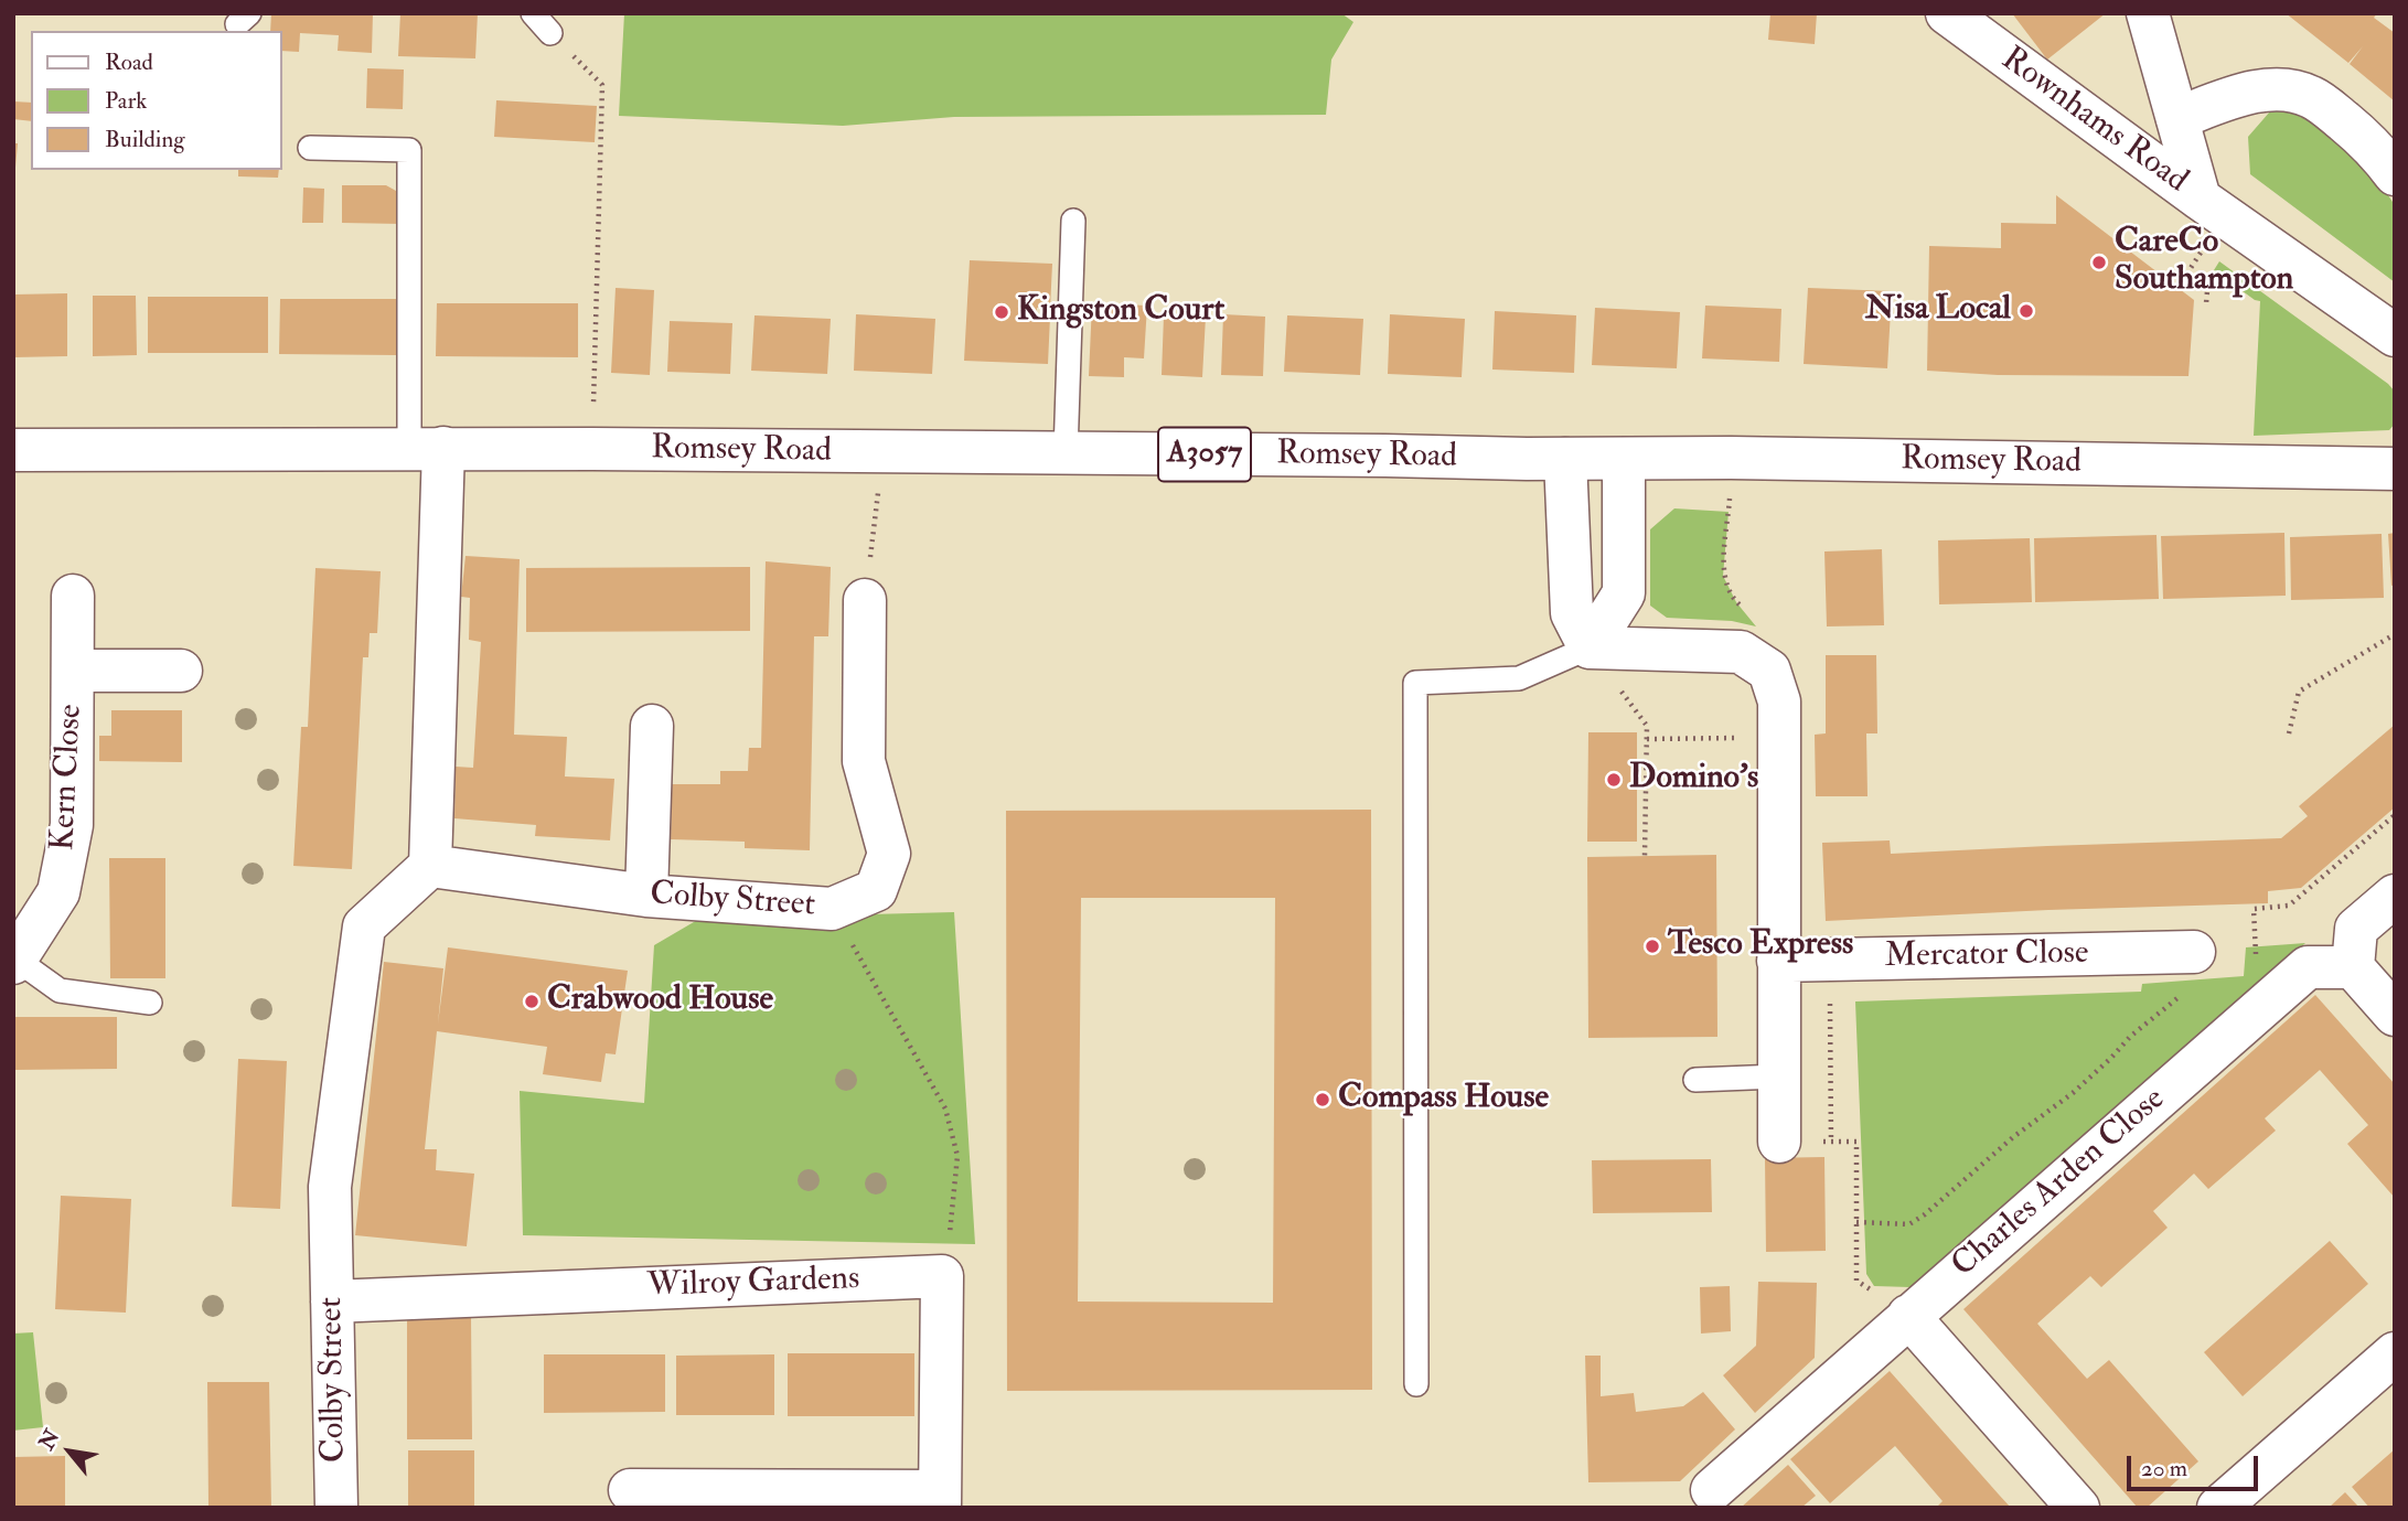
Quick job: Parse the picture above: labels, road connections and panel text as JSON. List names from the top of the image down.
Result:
{
  "streets": {
    "street": [
      "Rownhams Road",
      "Romsey Road",
      "A3057",
      "Kern Close",
      "Colby Street",
      "Mercator Close",
      "Charles Arden Close",
      "Wilroy Gardens"
    ]
  },
  "crossings": [
    ["Colby Street", "Wilroy Gardens"]
  ],
  "places": [
    "CareCo Southampton",
    "Nisa Local",
    "Kingston Court",
    "Domino's",
    "Tesco Express",
    "Crabwood House",
    "Compass House"
  ],
  "legend": ["Road", "Park", "Building"],
  "scale_bar": "20 m",
  "north": "top left"
}
